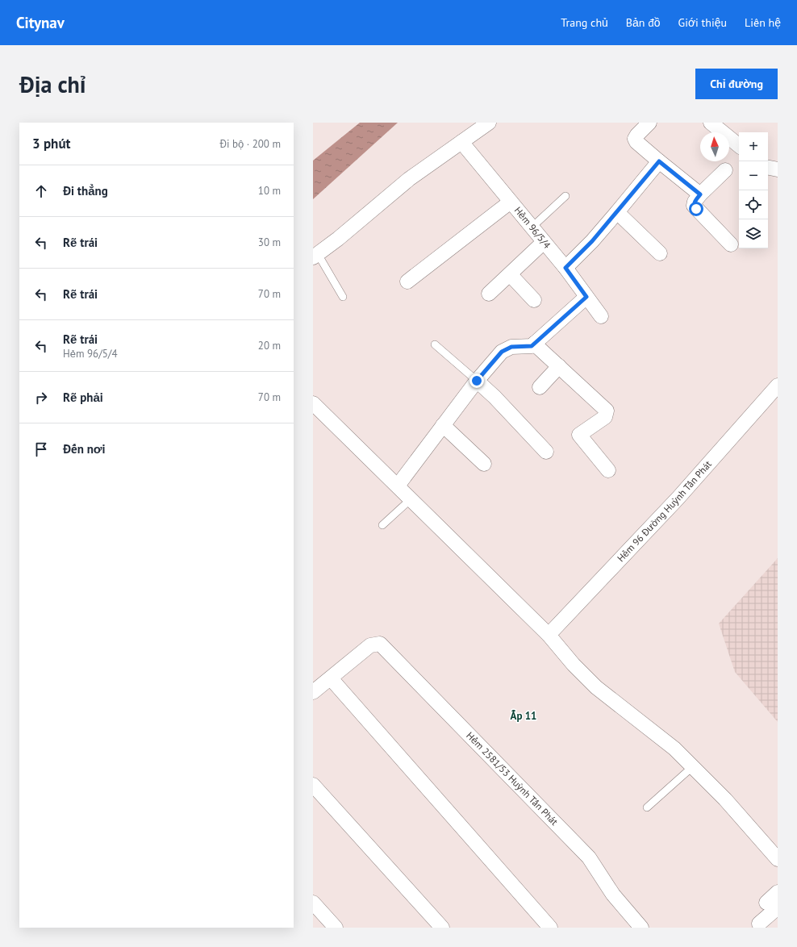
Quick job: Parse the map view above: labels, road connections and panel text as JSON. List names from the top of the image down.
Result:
{
  "streets": {
    "street": ["Hẻm 96/5/4", "Hẻm 96 Đường Huỳnh Tấn Phát", "Hẻm 2581/53 Huỳnh Tấn Phát"]
  },
  "districts": ["Ấp 11"],
  "north": "top",
  "page": {
    "header": "Citynav",
    "nav": [
      "Trang chủ",
      "Bản đồ",
      "Giới thiệu",
      "Liên hệ"
    ],
    "buttons": "Chỉ đường",
    "title": "Địa chỉ",
    "heading": ["3 phút", "Đi bộ · 200 m"],
    "map_buttons": ["+", "−"],
    "list": [
      ["Đi thẳng", "10 m"],
      ["Rẽ trái", "30 m"],
      ["Rẽ trái", "70 m"],
      ["Rẽ trái", "Hẻm 96/5/4", "20 m"],
      ["Rẽ phải", "70 m"],
      "Đến nơi"
    ]
  }
}
